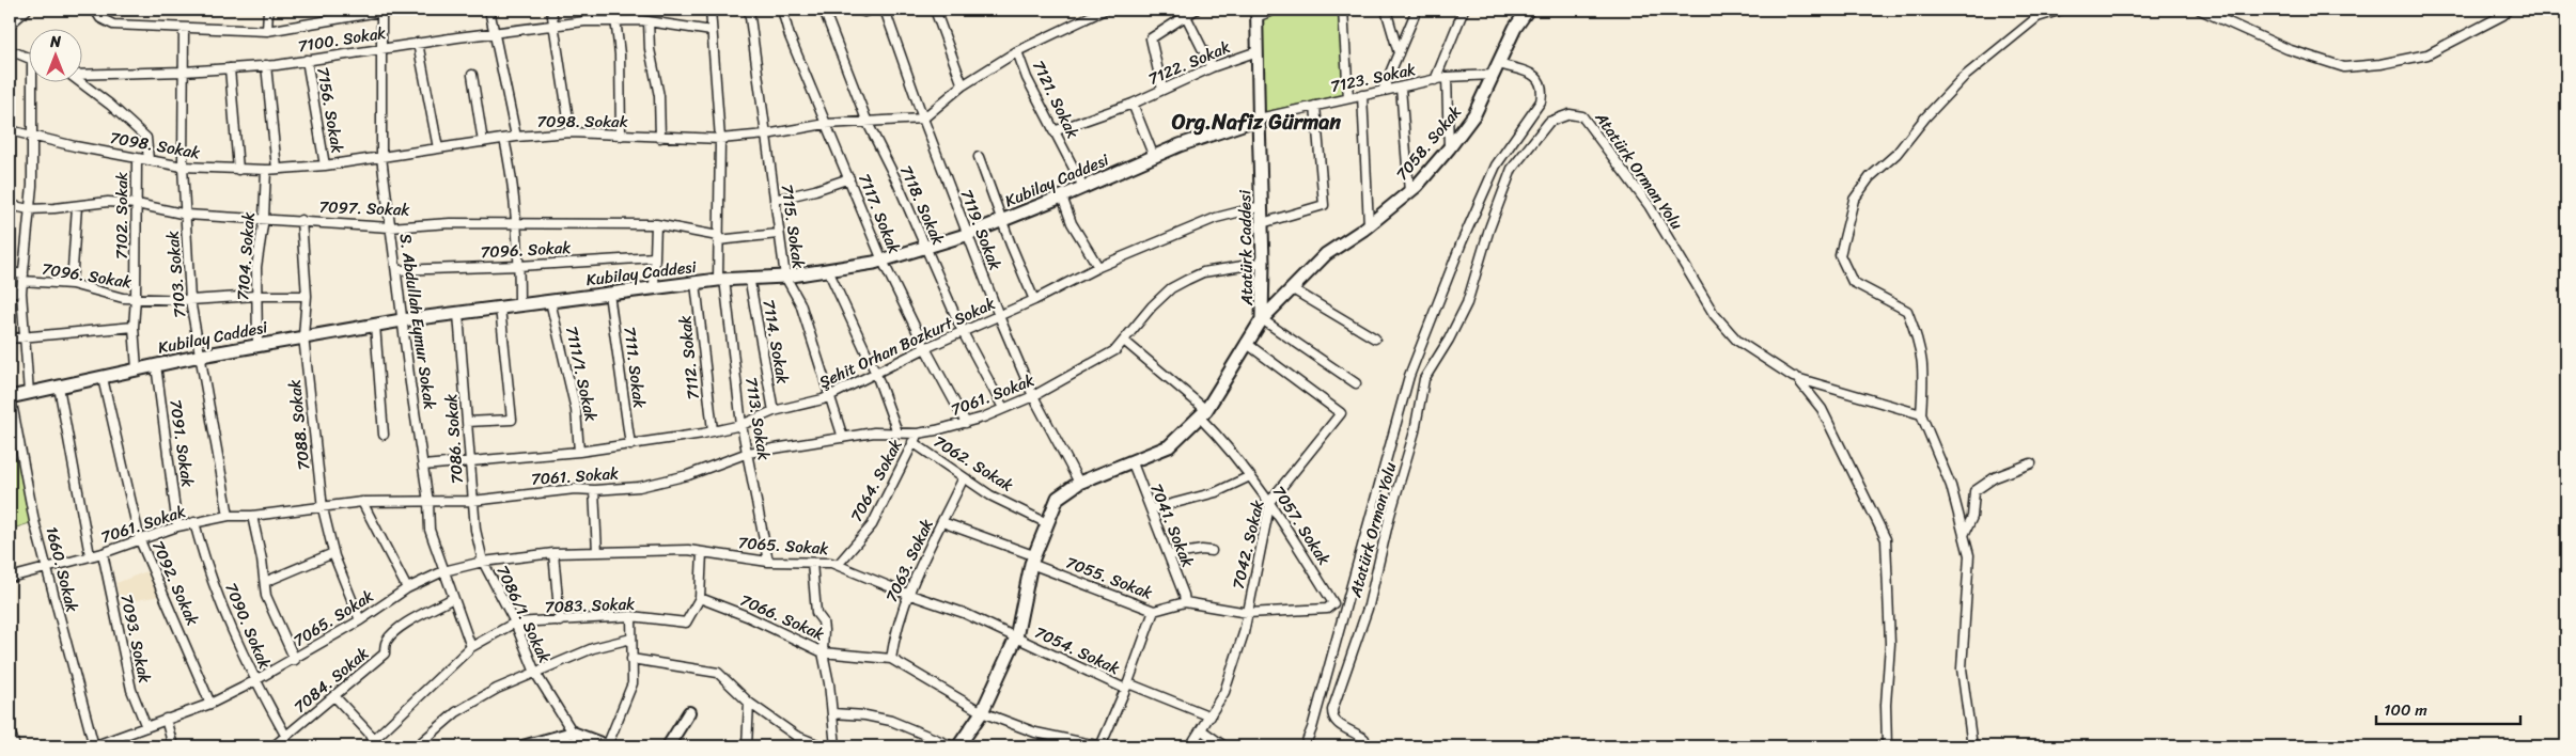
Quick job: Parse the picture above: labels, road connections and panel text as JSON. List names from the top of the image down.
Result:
{
  "streets": {
    "main road": ["7058. Sokak", "Kubilay Caddesi", "Atatürk Caddesi"],
    "street": [
      "7100. Sokak",
      "7122. Sokak",
      "7123. Sokak",
      "7121. Sokak",
      "7156. Sokak",
      "7098. Sokak",
      "Atatürk Orman Yolu",
      "7118. Sokak",
      "7097. Sokak",
      "7117. Sokak",
      "7102. Sokak",
      "7115. Sokak",
      "7119. Sokak",
      "7096. Sokak",
      "7104. Sokak",
      "7103. Sokak",
      "S. Abdullah Eymur Sokak",
      "7114. Sokak",
      "Şehit Orhan Bozkurt Sokak",
      "7112. Sokak",
      "7111. Sokak",
      "7111/1. Sokak",
      "7061. Sokak",
      "7113. Sokak",
      "7088. Sokak",
      "7086. Sokak",
      "7091. Sokak",
      "7062. Sokak",
      "7064. Sokak",
      "7041. Sokak",
      "7057. Sokak",
      "7042. Sokak",
      "7065. Sokak",
      "7063. Sokak",
      "1660. Sokak",
      "7055. Sokak",
      "7092. Sokak",
      "7083. Sokak",
      "7086/1. Sokak",
      "7066. Sokak",
      "7090. Sokak",
      "7093. Sokak",
      "7054. Sokak",
      "7084. Sokak"
    ]
  },
  "crossings": [
    ["7100. Sokak", "7156. Sokak"],
    ["7100. Sokak", "7103. Sokak"],
    ["7100. Sokak", "S. Abdullah Eymur Sokak"],
    ["7100. Sokak", "7113. Sokak"],
    ["7122. Sokak", "7121. Sokak"],
    ["7122. Sokak", "Atatürk Caddesi"],
    ["7123. Sokak", "7058. Sokak"],
    ["7123. Sokak", "Kubilay Caddesi"],
    ["7123. Sokak", "Atatürk Caddesi"],
    ["7121. Sokak", "Kubilay Caddesi"],
    ["7156. Sokak", "7098. Sokak"],
    ["7098. Sokak", "7118. Sokak"],
    ["7098. Sokak", "7117. Sokak"],
    ["7098. Sokak", "7102. Sokak"],
    ["7098. Sokak", "7115. Sokak"],
    ["7098. Sokak", "7119. Sokak"],
    ["7098. Sokak", "7104. Sokak"],
    ["7098. Sokak", "7103. Sokak"],
    ["7098. Sokak", "S. Abdullah Eymur Sokak"],
    ["7098. Sokak", "7113. Sokak"],
    ["7058. Sokak", "Atatürk Caddesi"],
    ["Kubilay Caddesi", "7118. Sokak"],
    ["Kubilay Caddesi", "7117. Sokak"],
    ["Kubilay Caddesi", "7102. Sokak"],
    ["Kubilay Caddesi", "7115. Sokak"],
    ["Kubilay Caddesi", "7119. Sokak"],
    ["Kubilay Caddesi", "Atatürk Caddesi"],
    ["Kubilay Caddesi", "7104. Sokak"],
    ["Kubilay Caddesi", "7103. Sokak"],
    ["Kubilay Caddesi", "S. Abdullah Eymur Sokak"],
    ["Kubilay Caddesi", "7114. Sokak"],
    ["Kubilay Caddesi", "7112. Sokak"],
    ["Kubilay Caddesi", "7111. Sokak"],
    ["Kubilay Caddesi", "7111/1. Sokak"],
    ["Kubilay Caddesi", "7113. Sokak"],
    ["Kubilay Caddesi", "7088. Sokak"],
    ["Kubilay Caddesi", "7086. Sokak"],
    ["Kubilay Caddesi", "7091. Sokak"],
    ["Kubilay Caddesi", "1660. Sokak"],
    ["Kubilay Caddesi", "7092. Sokak"],
    ["7118. Sokak", "Şehit Orhan Bozkurt Sokak"],
    ["7118. Sokak", "7061. Sokak"],
    ["7097. Sokak", "7102. Sokak"],
    ["7097. Sokak", "7115. Sokak"],
    ["7097. Sokak", "7104. Sokak"],
    ["7097. Sokak", "7103. Sokak"],
    ["7097. Sokak", "S. Abdullah Eymur Sokak"],
    ["7097. Sokak", "7113. Sokak"],
    ["7097. Sokak", "7088. Sokak"],
    ["7117. Sokak", "Şehit Orhan Bozkurt Sokak"],
    ["7117. Sokak", "7061. Sokak"],
    ["7102. Sokak", "7096. Sokak"],
    ["7115. Sokak", "Şehit Orhan Bozkurt Sokak"],
    ["7115. Sokak", "7061. Sokak"],
    ["7119. Sokak", "Atatürk Caddesi"],
    ["7119. Sokak", "Şehit Orhan Bozkurt Sokak"],
    ["7119. Sokak", "7061. Sokak"],
    ["Atatürk Caddesi", "Şehit Orhan Bozkurt Sokak"],
    ["Atatürk Caddesi", "7061. Sokak"],
    ["Atatürk Caddesi", "7062. Sokak"],
    ["Atatürk Caddesi", "7041. Sokak"],
    ["Atatürk Caddesi", "7057. Sokak"],
    ["Atatürk Caddesi", "7042. Sokak"],
    ["Atatürk Caddesi", "7065. Sokak"],
    ["Atatürk Caddesi", "7055. Sokak"],
    ["Atatürk Caddesi", "7066. Sokak"],
    ["Atatürk Caddesi", "7054. Sokak"],
    ["7096. Sokak", "7104. Sokak"],
    ["7096. Sokak", "7103. Sokak"],
    ["7096. Sokak", "S. Abdullah Eymur Sokak"],
    ["7096. Sokak", "7088. Sokak"],
    ["7103. Sokak", "7061. Sokak"],
    ["S. Abdullah Eymur Sokak", "Şehit Orhan Bozkurt Sokak"],
    ["S. Abdullah Eymur Sokak", "7061. Sokak"],
    ["S. Abdullah Eymur Sokak", "7065. Sokak"],
    ["7114. Sokak", "Şehit Orhan Bozkurt Sokak"],
    ["Şehit Orhan Bozkurt Sokak", "7112. Sokak"],
    ["Şehit Orhan Bozkurt Sokak", "7111. Sokak"],
    ["Şehit Orhan Bozkurt Sokak", "7111/1. Sokak"],
    ["Şehit Orhan Bozkurt Sokak", "7113. Sokak"],
    ["Şehit Orhan Bozkurt Sokak", "7086. Sokak"],
    ["7061. Sokak", "7113. Sokak"],
    ["7061. Sokak", "7088. Sokak"],
    ["7061. Sokak", "7086. Sokak"],
    ["7061. Sokak", "7091. Sokak"],
    ["7061. Sokak", "7064. Sokak"],
    ["7061. Sokak", "1660. Sokak"],
    ["7061. Sokak", "7092. Sokak"],
    ["7061. Sokak", "7090. Sokak"],
    ["7061. Sokak", "7093. Sokak"],
    ["7113. Sokak", "7065. Sokak"],
    ["7088. Sokak", "7065. Sokak"],
    ["7086. Sokak", "7065. Sokak"],
    ["7086. Sokak", "7086/1. Sokak"],
    ["7062. Sokak", "7064. Sokak"],
    ["7062. Sokak", "7063. Sokak"],
    ["7064. Sokak", "7065. Sokak"],
    ["7041. Sokak", "7055. Sokak"],
    ["7057. Sokak", "7042. Sokak"],
    ["7057. Sokak", "7055. Sokak"],
    ["7042. Sokak", "7055. Sokak"],
    ["7042. Sokak", "7054. Sokak"],
    ["7065. Sokak", "7063. Sokak"],
    ["7065. Sokak", "1660. Sokak"],
    ["7065. Sokak", "7092. Sokak"],
    ["7065. Sokak", "7086/1. Sokak"],
    ["7065. Sokak", "7090. Sokak"],
    ["7065. Sokak", "7093. Sokak"],
    ["7065. Sokak", "7054. Sokak"],
    ["7063. Sokak", "7055. Sokak"],
    ["7063. Sokak", "7066. Sokak"],
    ["7083. Sokak", "7086/1. Sokak"],
    ["7083. Sokak", "7066. Sokak"],
    ["7090. Sokak", "7084. Sokak"]
  ],
  "districts": ["Org.Nafiz Gürman"],
  "scale_bar": "100 m",
  "north": "top"
}
